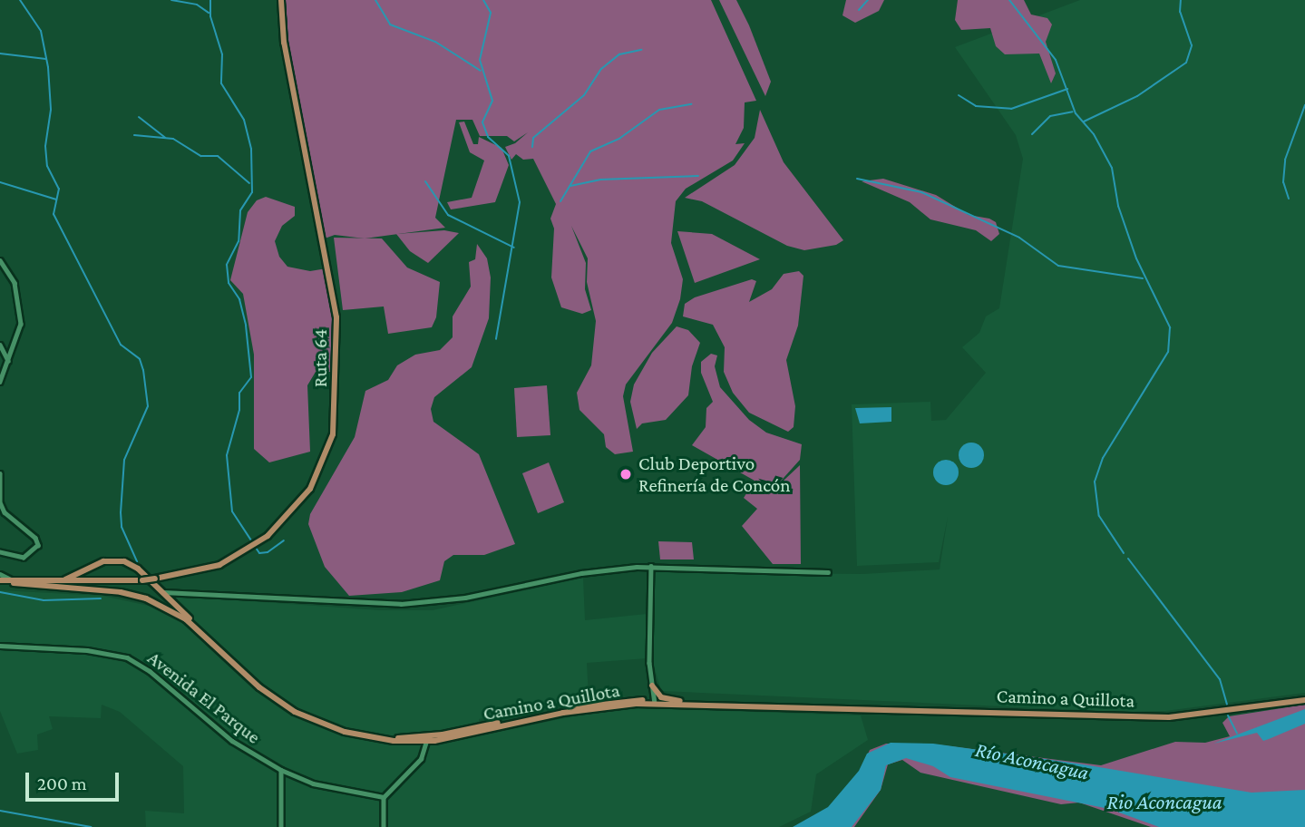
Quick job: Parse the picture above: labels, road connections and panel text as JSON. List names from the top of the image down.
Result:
{
  "streets": {
    "main road": ["Ruta 64", "Camino a Quillota"],
    "street": ["Avenida El Parque"]
  },
  "water": ["Río Aconcagua", "Rio Aconcagua"],
  "places": ["Club Deportivo Refinería de Concón"],
  "scale_bar": "200 m"
}
